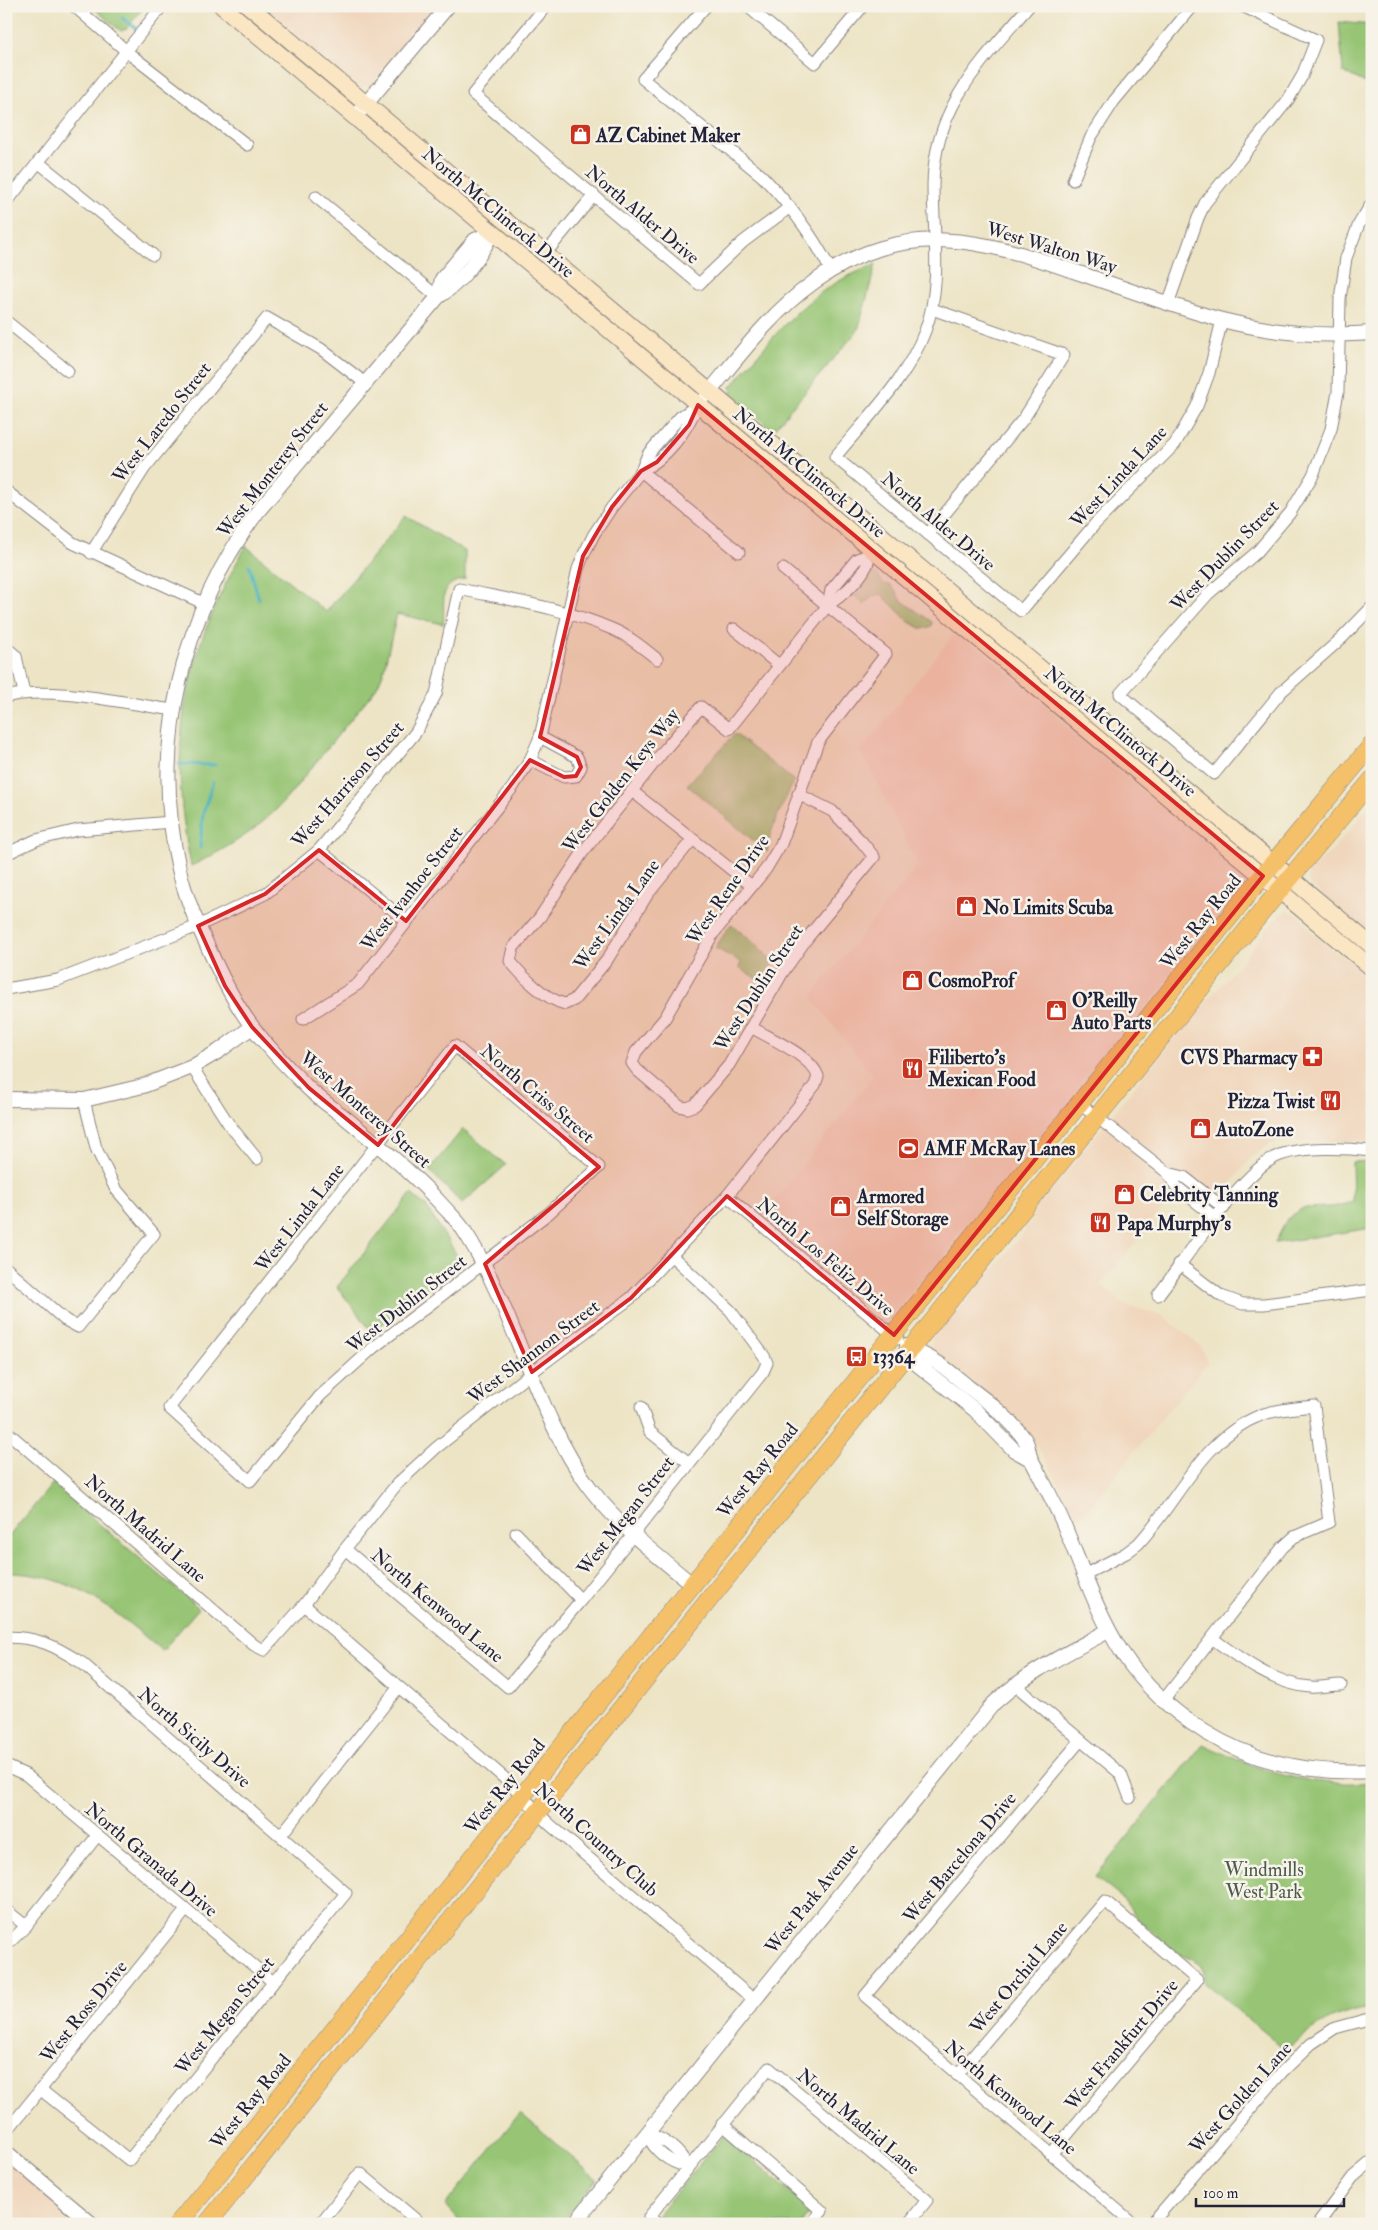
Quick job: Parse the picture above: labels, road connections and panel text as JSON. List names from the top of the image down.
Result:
{
  "streets": {
    "main road": ["North McClintock Drive", "West Ray Road"],
    "street": [
      "North Alder Drive",
      "West Walton Way",
      "West Laredo Street",
      "West Monterey Street",
      "West Linda Lane",
      "West Dublin Street",
      "West Golden Keys Way",
      "West Harrison Street",
      "West Ivanhoe Street",
      "West Rene Drive",
      "North Criss Street",
      "North Los Feliz Drive",
      "West Shannon Street",
      "West Megan Street",
      "North Madrid Lane",
      "North Kenwood Lane",
      "North Sicily Drive",
      "North Country Club",
      "West Barcelona Drive",
      "North Granada Drive",
      "West Park Avenue",
      "West Orchid Lane",
      "West Ross Drive",
      "West Frankfurt Drive",
      "West Golden Lane"
    ]
  },
  "crossings": [
    ["North McClintock Drive", "West Walton Way"],
    ["North McClintock Drive", "West Monterey Street"],
    ["North McClintock Drive", "West Golden Keys Way"],
    ["North McClintock Drive", "West Ivanhoe Street"],
    ["North McClintock Drive", "West Ray Road"],
    ["North Alder Drive", "West Linda Lane"],
    ["West Walton Way", "West Linda Lane"],
    ["West Walton Way", "West Dublin Street"],
    ["West Walton Way", "West Ivanhoe Street"],
    ["West Laredo Street", "West Monterey Street"],
    ["West Monterey Street", "West Linda Lane"],
    ["West Monterey Street", "West Dublin Street"],
    ["West Monterey Street", "West Harrison Street"],
    ["West Monterey Street", "West Ray Road"],
    ["West Monterey Street", "West Shannon Street"],
    ["West Monterey Street", "West Megan Street"],
    ["West Linda Lane", "West Dublin Street"],
    ["West Linda Lane", "West Golden Keys Way"],
    ["West Linda Lane", "North Criss Street"],
    ["West Dublin Street", "West Rene Drive"],
    ["West Dublin Street", "North Criss Street"],
    ["West Dublin Street", "West Shannon Street"],
    ["West Golden Keys Way", "West Rene Drive"],
    ["West Harrison Street", "West Ivanhoe Street"],
    ["West Ray Road", "North Los Feliz Drive"],
    ["West Ray Road", "North Country Club"],
    ["North Los Feliz Drive", "West Shannon Street"],
    ["West Shannon Street", "West Megan Street"],
    ["West Shannon Street", "North Madrid Lane"],
    ["West Shannon Street", "North Kenwood Lane"],
    ["West Shannon Street", "North Country Club"],
    ["West Megan Street", "North Kenwood Lane"],
    ["West Megan Street", "North Sicily Drive"],
    ["West Megan Street", "North Granada Drive"],
    ["West Megan Street", "West Ross Drive"],
    ["North Kenwood Lane", "West Barcelona Drive"],
    ["North Kenwood Lane", "West Orchid Lane"],
    ["North Kenwood Lane", "West Frankfurt Drive"],
    ["North Country Club", "West Park Avenue"],
    ["North Granada Drive", "West Ross Drive"],
    ["West Orchid Lane", "West Frankfurt Drive"]
  ],
  "parks": ["Windmills West Park"],
  "places": {
    "shop": [
      "AZ Cabinet Maker",
      "No Limits Scuba",
      "CosmoProf",
      "O'Reilly Auto Parts",
      "AutoZone",
      "Celebrity Tanning",
      "Armored Self Storage"
    ],
    "pharmacy": ["CVS Pharmacy"],
    "restaurant": ["Filiberto’s Mexican Food", "Pizza Twist", "Papa Murphy's"],
    "sports": ["AMF McRay Lanes"],
    "bus stop": ["13364"]
  },
  "scale_bar": "100 m"
}
